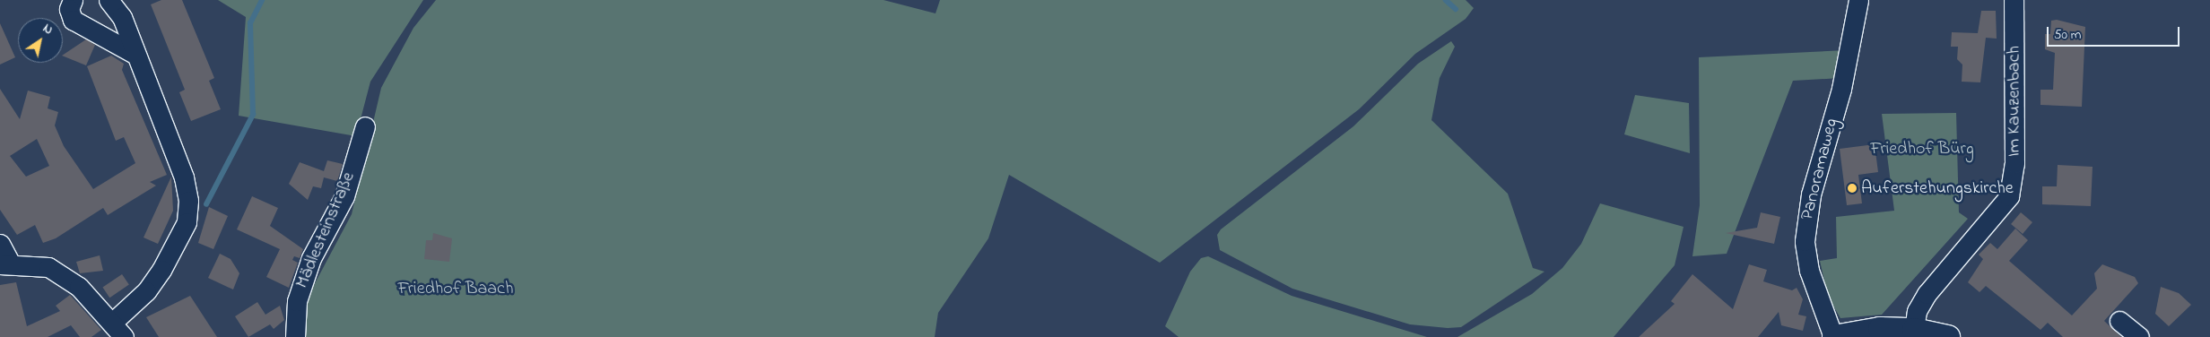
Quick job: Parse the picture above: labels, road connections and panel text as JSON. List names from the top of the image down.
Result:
{
  "streets": {
    "street": ["Im Kauzenbach", "Panoramaweg", "Mädlesteinstraße"]
  },
  "parks": ["Friedhof Bürg", "Friedhof Baach"],
  "places": ["Auferstehungskirche"],
  "scale_bar": "50 m",
  "north": "top right"
}
